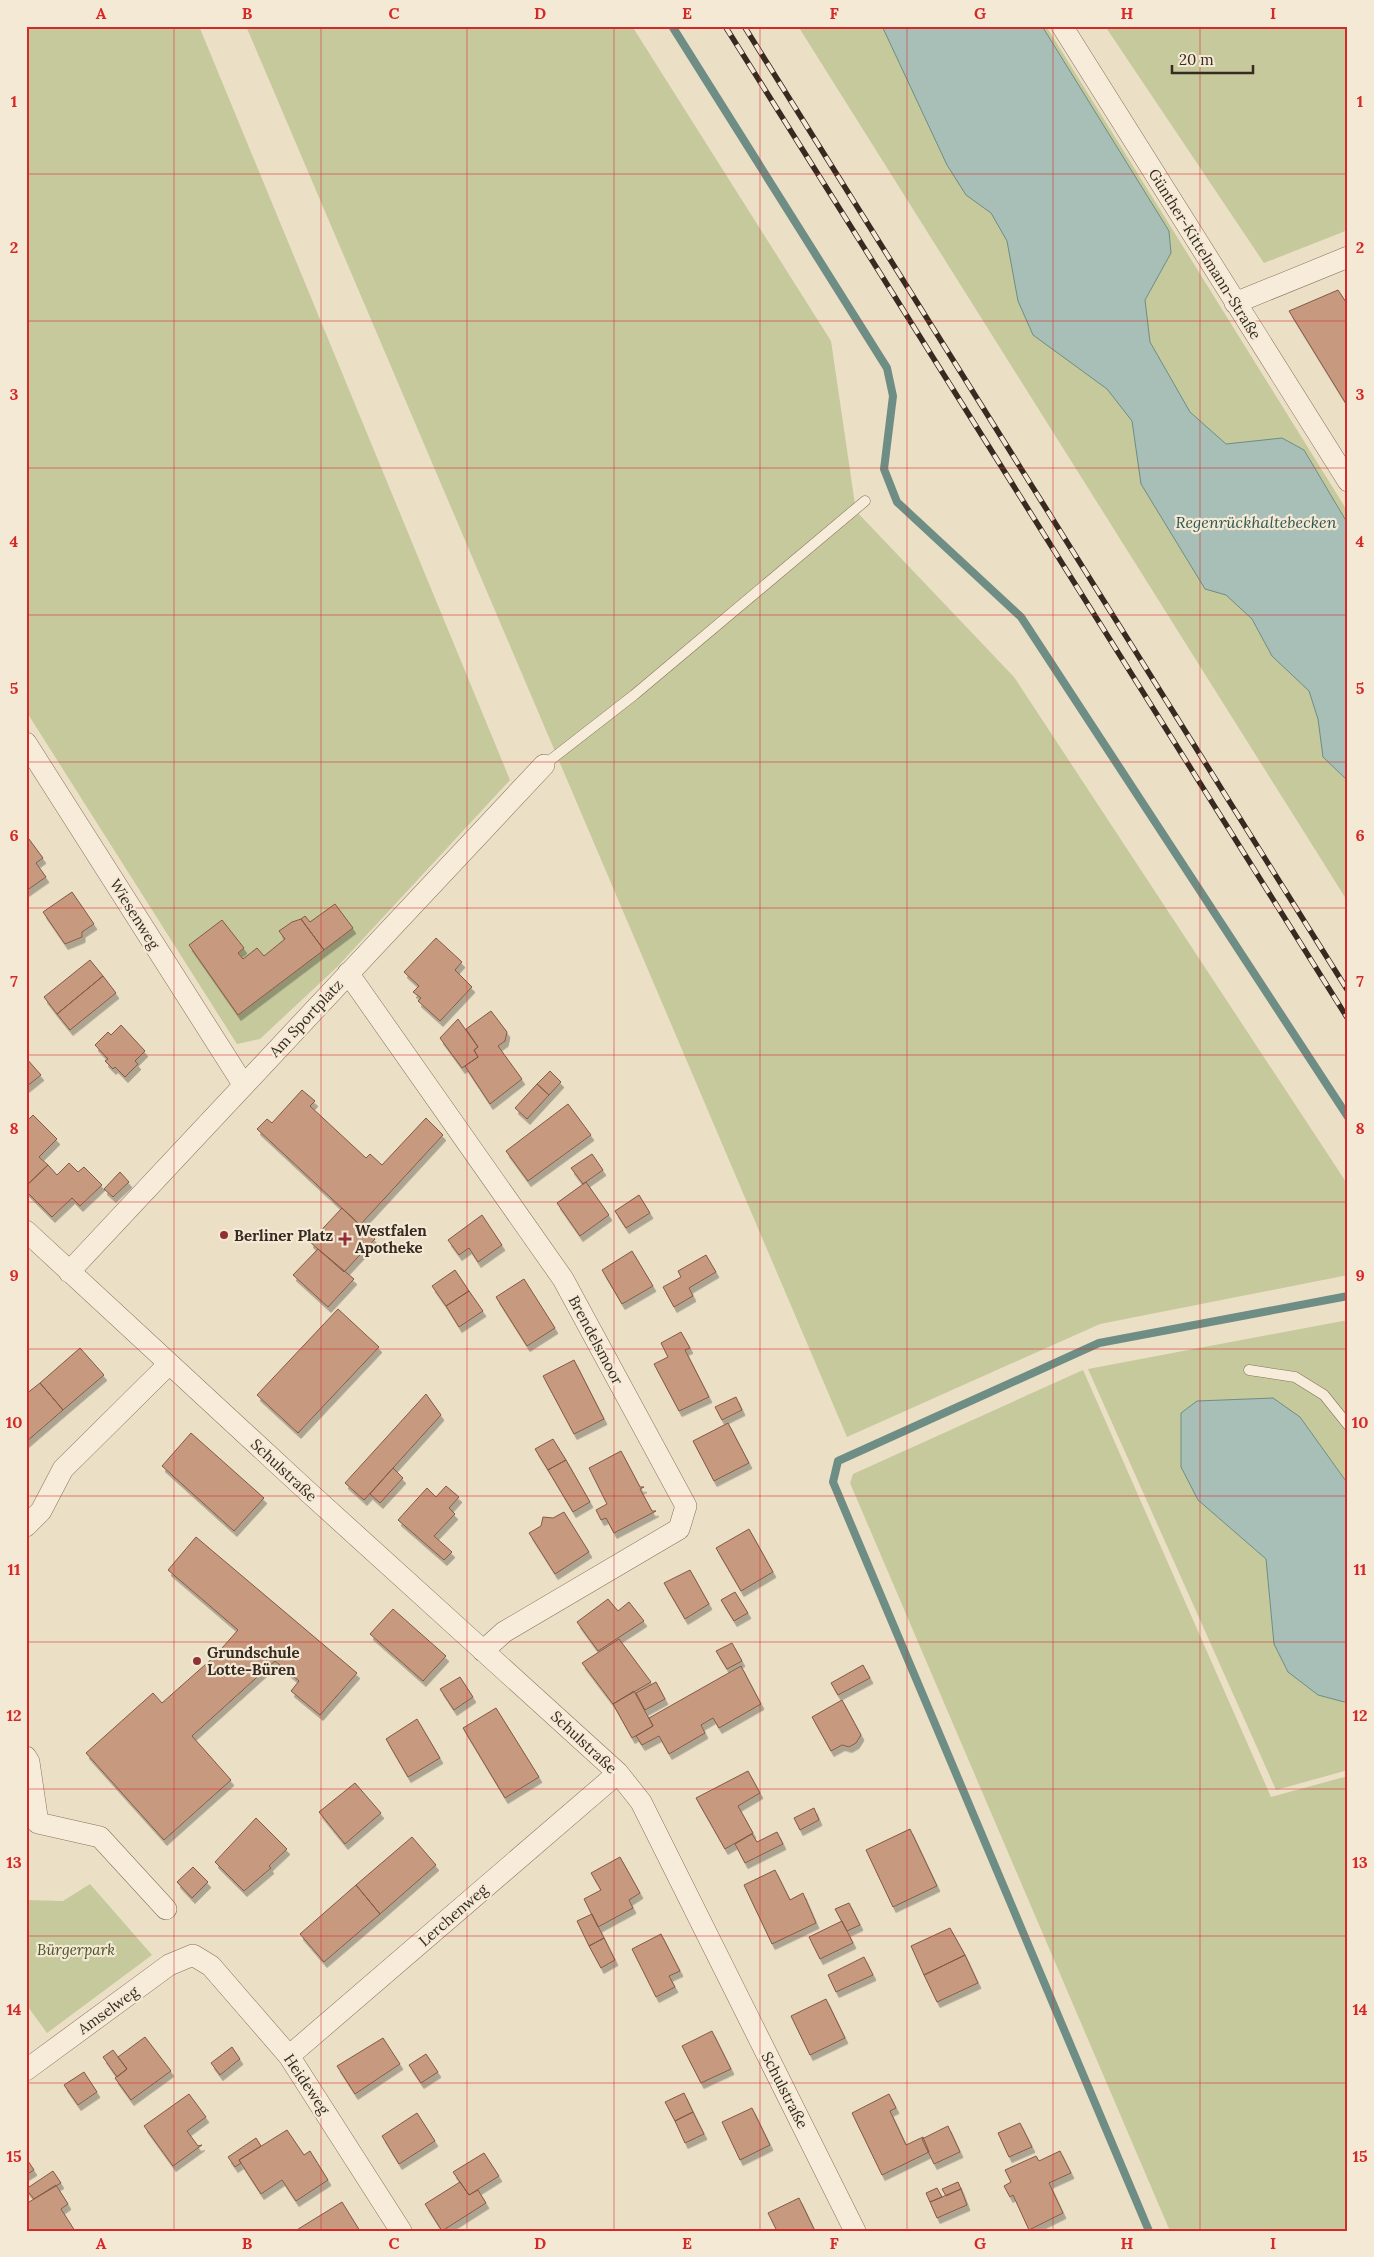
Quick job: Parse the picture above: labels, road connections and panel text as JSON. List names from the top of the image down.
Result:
{
  "streets": {
    "street": [
      "Günther-Kittelmann-Straße",
      "Wiesenweg",
      "Am Sportplatz",
      "Brendelsmoor",
      "Schulstraße",
      "Lerchenweg",
      "Amselweg",
      "Heideweg"
    ]
  },
  "crossings": [
    ["Wiesenweg", "Am Sportplatz"],
    ["Am Sportplatz", "Brendelsmoor"],
    ["Brendelsmoor", "Schulstraße"],
    ["Schulstraße", "Lerchenweg"],
    ["Lerchenweg", "Heideweg"],
    ["Amselweg", "Heideweg"]
  ],
  "water": ["Regenrückhaltebecken"],
  "parks": ["Bürgerpark"],
  "places": {
    "other": ["Berliner Platz", "Grundschule Lotte-Büren"],
    "health": ["Westfalen Apotheke"]
  },
  "scale_bar": "20 m",
  "grid": {
    "columns": [
      "A",
      "B",
      "C",
      "D",
      "E",
      "F",
      "G",
      "H",
      "I"
    ],
    "rows": [
      "1",
      "2",
      "3",
      "4",
      "5",
      "6",
      "7",
      "8",
      "9",
      "10",
      "11",
      "12",
      "13",
      "14",
      "15"
    ]
  }
}
